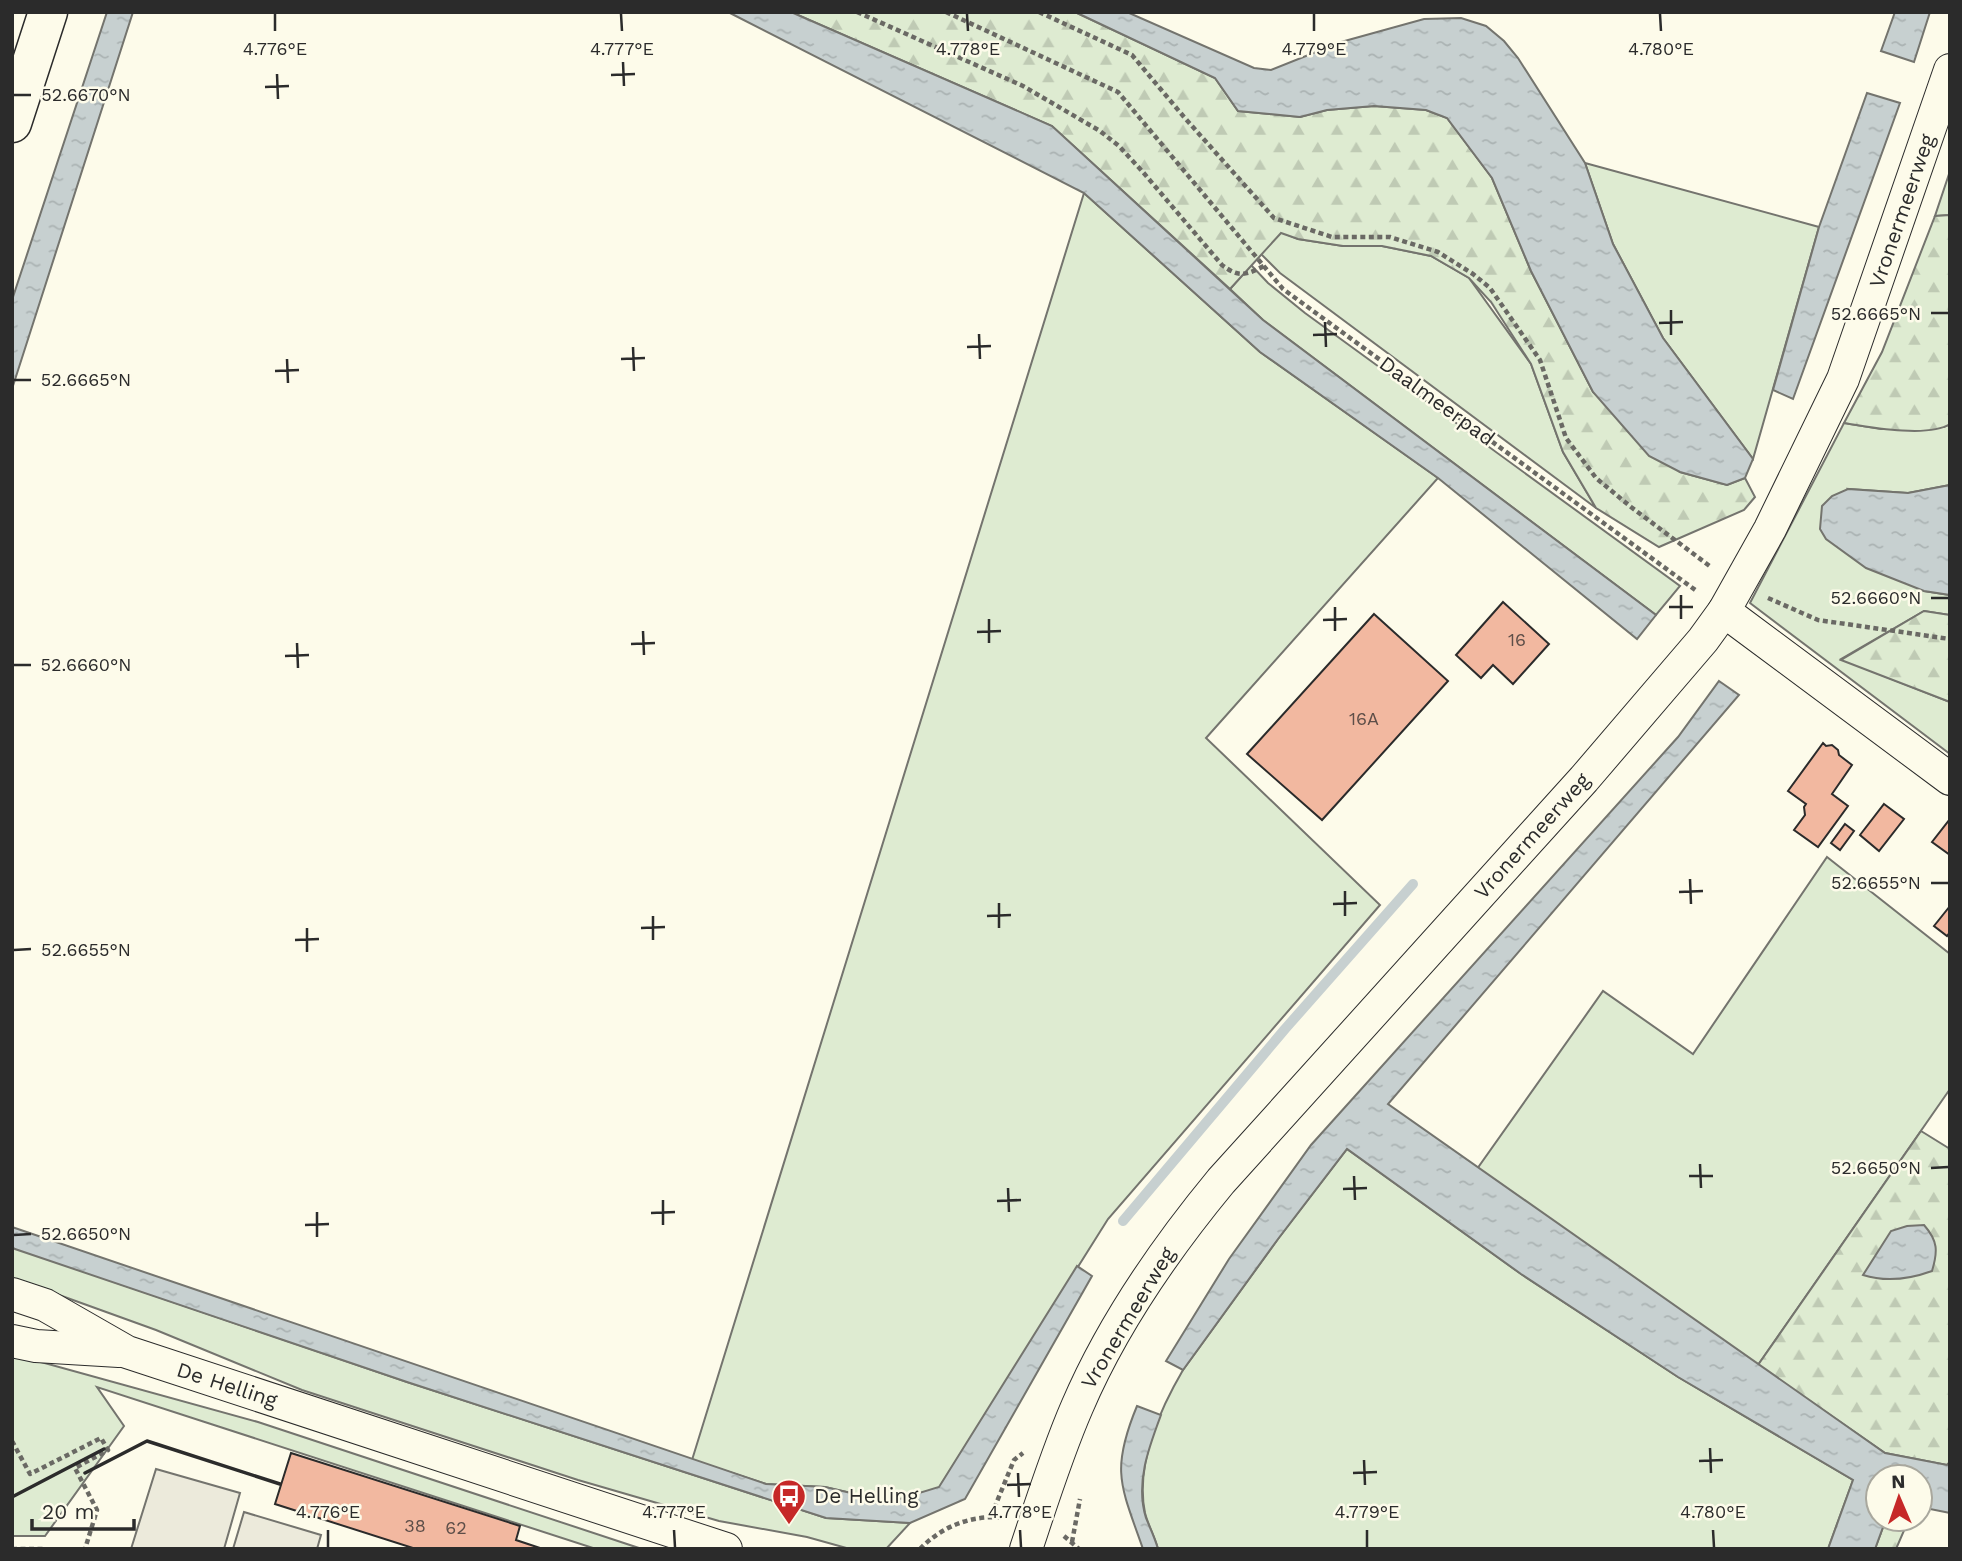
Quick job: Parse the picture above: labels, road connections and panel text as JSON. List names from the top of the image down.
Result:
{
  "streets": {
    "street": ["Vronermeerweg", "De Helling"],
    "path": ["Daalmeerpad"]
  },
  "crossings": [
    ["Vronermeerweg", "Daalmeerpad"]
  ],
  "places": {
    "bus stop": ["De Helling"]
  },
  "house_numbers": [
    "16",
    "16A",
    "38",
    "62"
  ],
  "scale_bar": "20 m",
  "north": "top",
  "coordinates": [
    "4.776°E",
    "4.777°E",
    "4.778°E",
    "4.779°E",
    "4.780°E",
    "52.6670°N",
    "52.6665°N",
    "52.6660°N",
    "52.6655°N",
    "52.6650°N"
  ]
}
